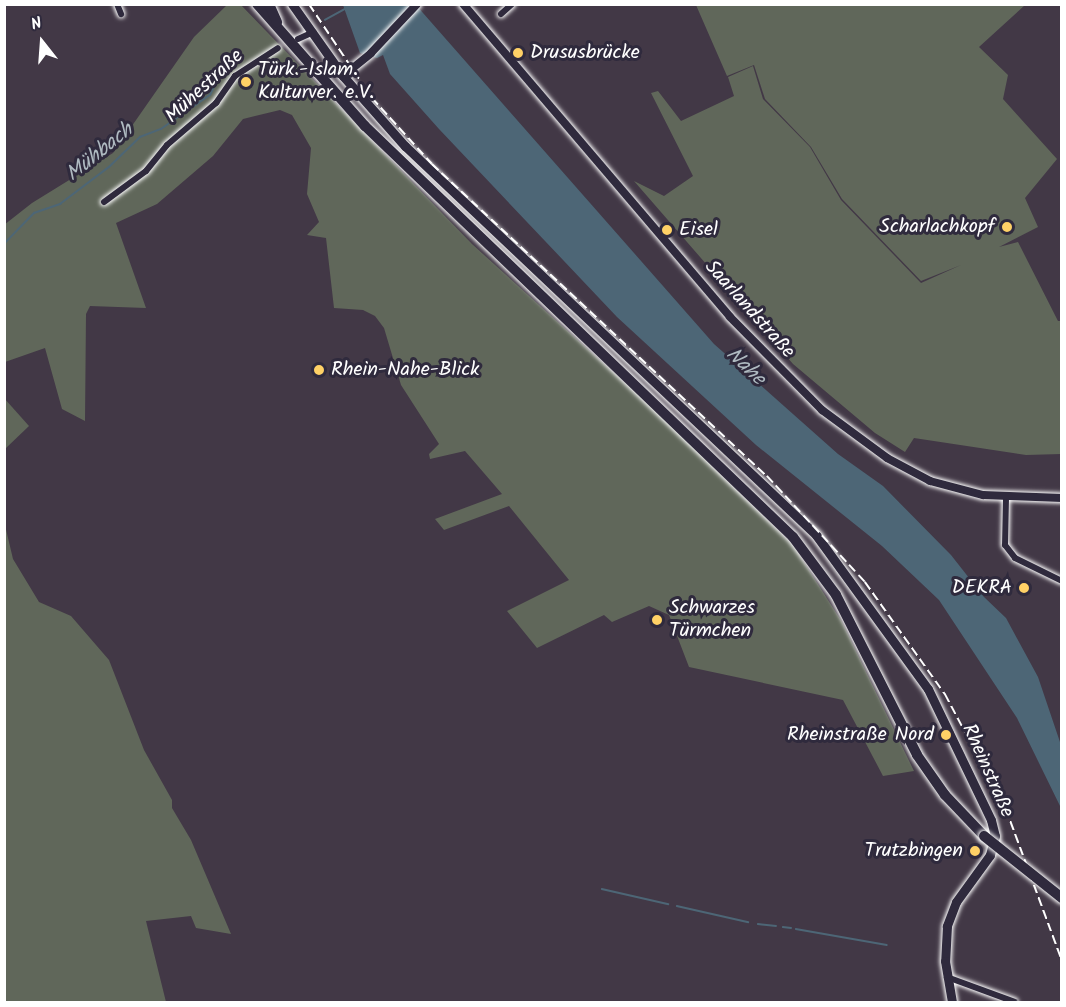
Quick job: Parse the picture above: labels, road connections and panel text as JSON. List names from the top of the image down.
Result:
{
  "streets": {
    "main road": ["Saarlandstraße", "Rheinstraße"],
    "street": ["Mühestraße"]
  },
  "water": ["Mühbach", "Nahe"],
  "places": [
    "Drususbrücke",
    "Türk.-Islam. Kulturver. e.V.",
    "Scharlachkopf",
    "Eisel",
    "Rhein-Nahe-Blick",
    "DEKRA",
    "Schwarzes Türmchen",
    "Rheinstraße Nord",
    "Trutzbingen"
  ],
  "north": "top"
}
